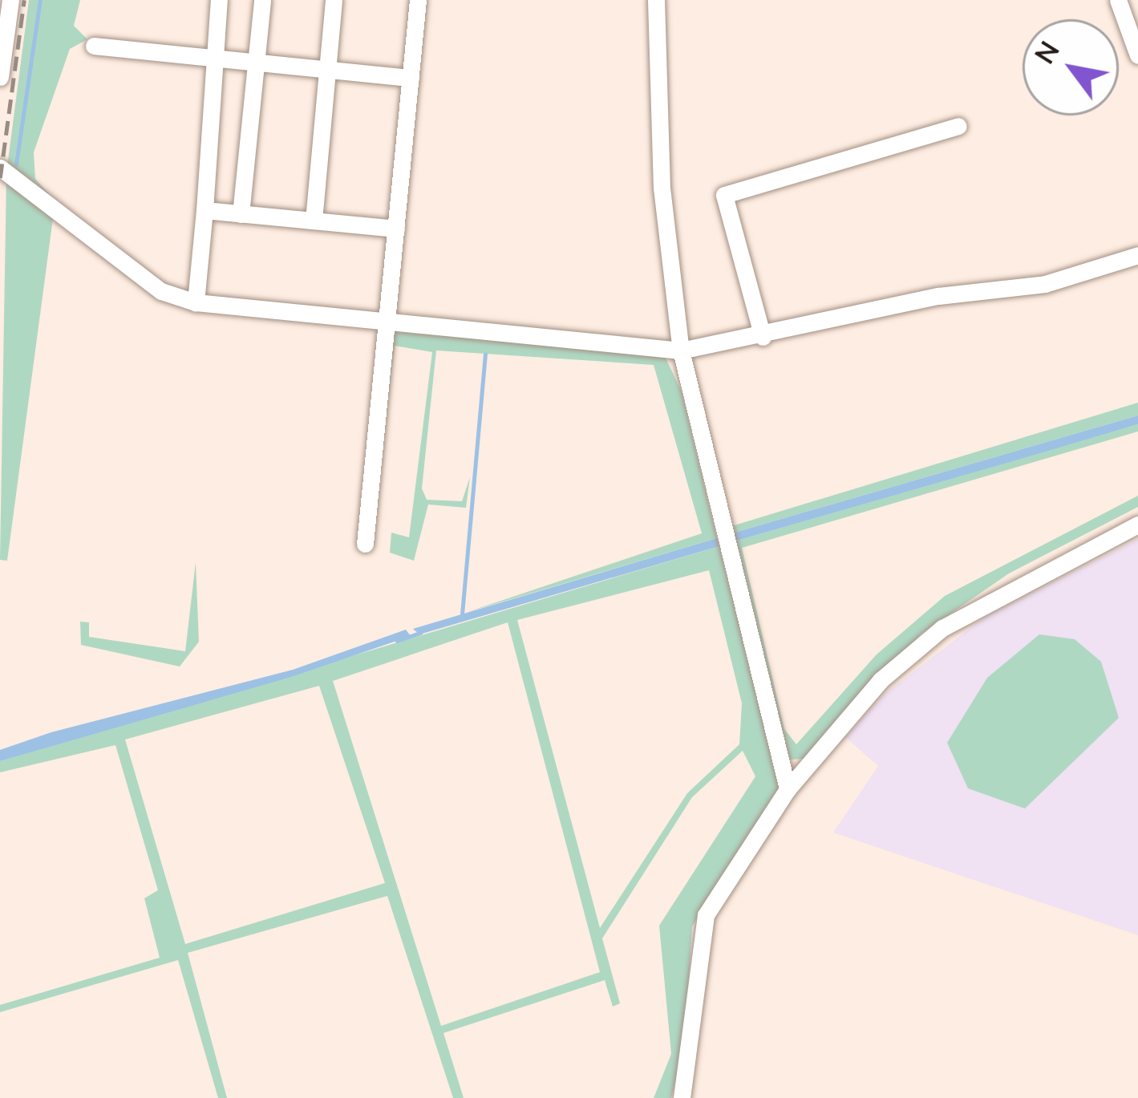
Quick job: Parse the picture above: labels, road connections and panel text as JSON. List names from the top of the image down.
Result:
{
  "north": "top left"
}
